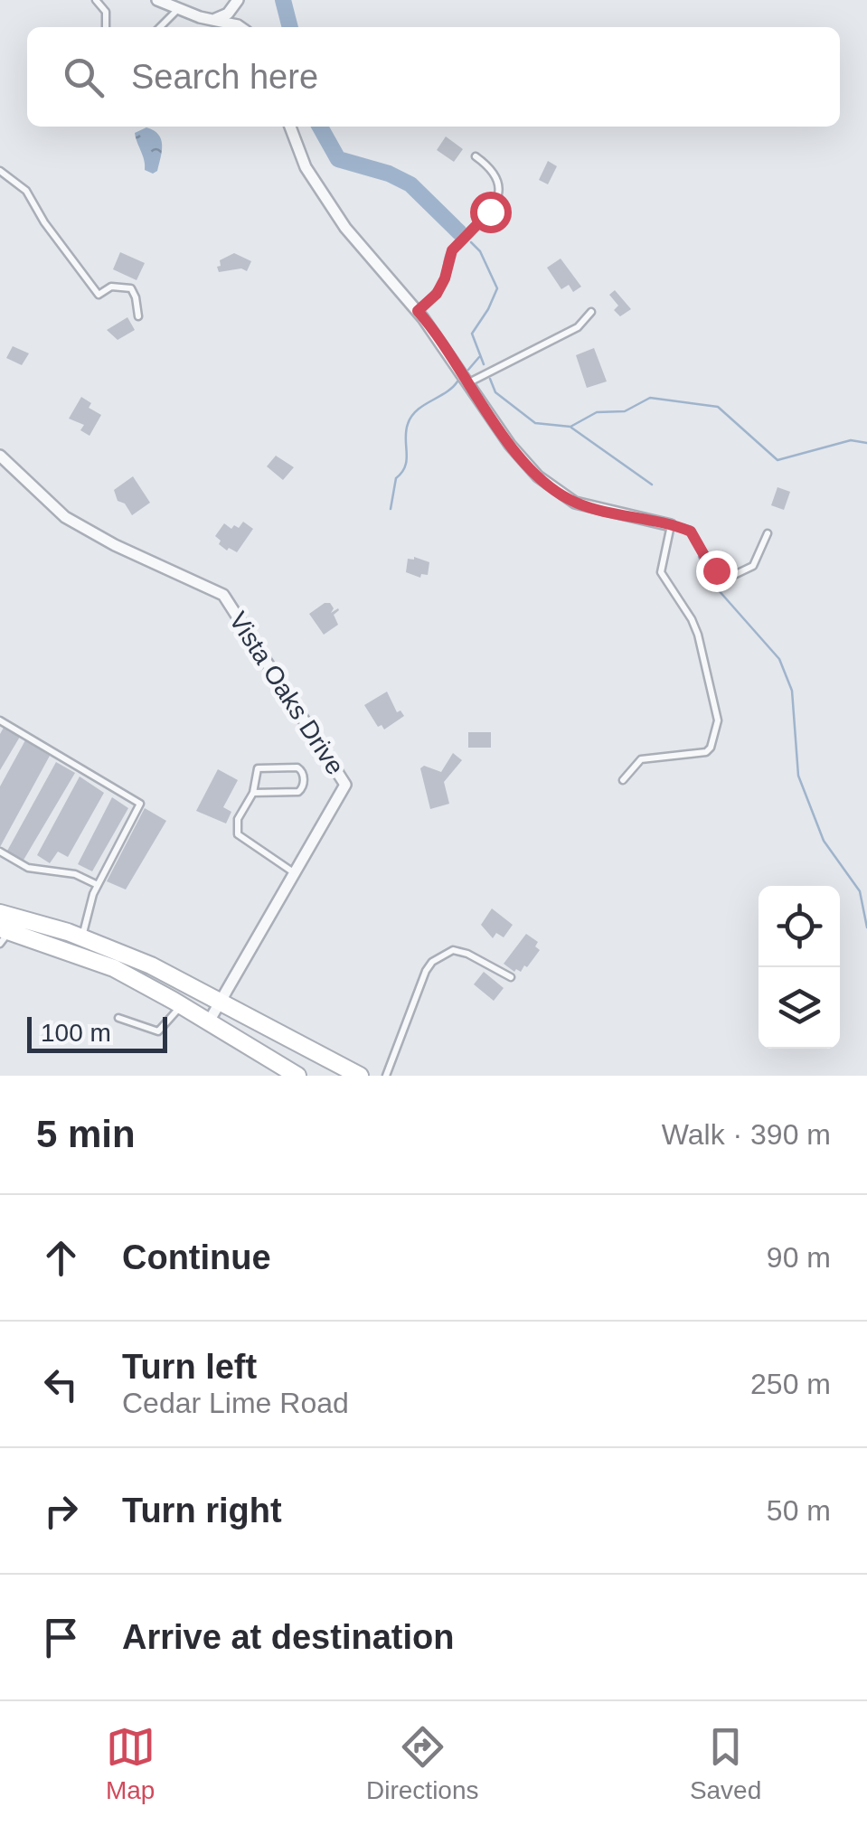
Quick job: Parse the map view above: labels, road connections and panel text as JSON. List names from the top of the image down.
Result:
{
  "streets": {
    "street": ["Vista Oaks Drive"]
  },
  "scale_bar": "100 m",
  "page": {
    "search": "Search here",
    "scale": "100 m",
    "heading": ["5 min", "Walk · 390 m"],
    "list": [
      ["Continue", "90 m"],
      ["Turn left", "Cedar Lime Road", "250 m"],
      ["Turn right", "50 m"],
      "Arrive at destination"
    ],
    "nav": ["Map", "Directions", "Saved"]
  }
}
